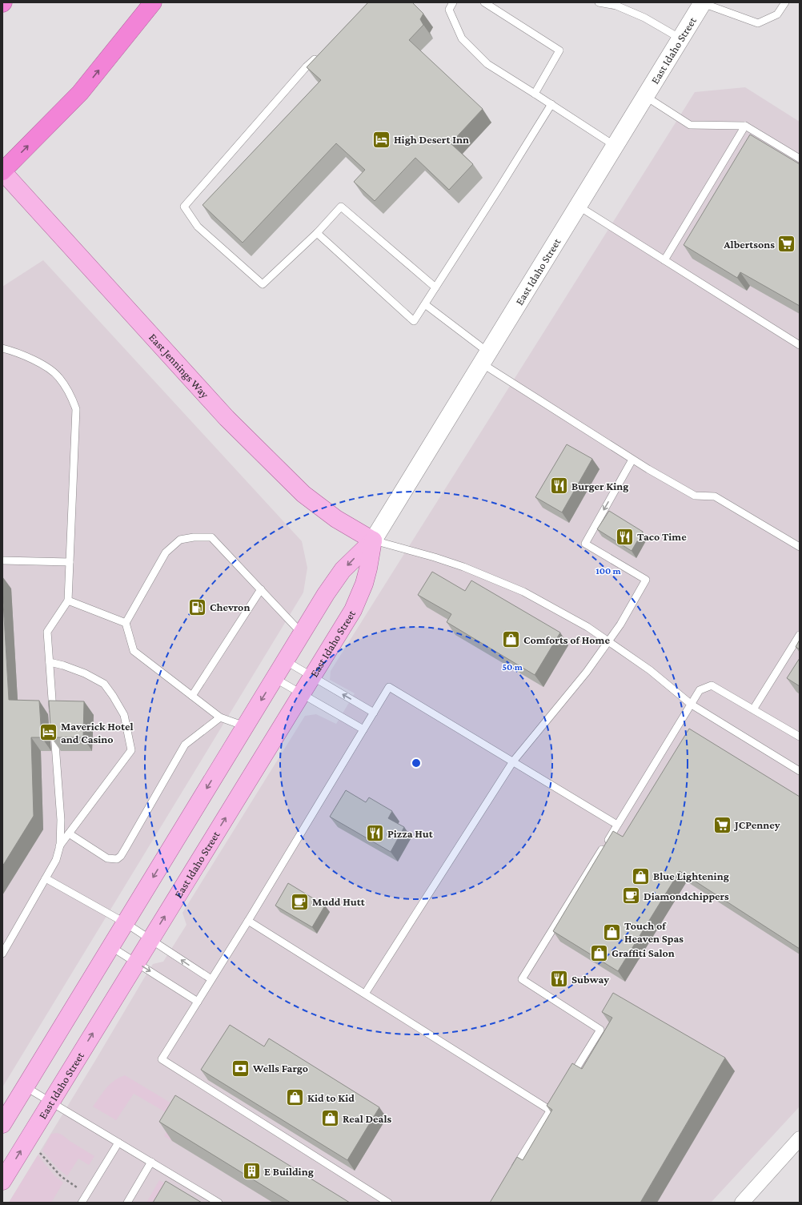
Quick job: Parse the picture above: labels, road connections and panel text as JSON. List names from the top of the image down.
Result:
{
  "streets": {
    "main road": ["East Idaho Street", "East Jennings Way"]
  },
  "crossings": [
    ["East Idaho Street", "East Jennings Way"]
  ],
  "places": {
    "hotel": ["High Desert Inn", "Maverick Hotel and Casino"],
    "supermarket": ["Albertsons", "JCPenney"],
    "restaurant": [
      "Burger King",
      "Taco Time",
      "Pizza Hut",
      "Subway"
    ],
    "fuel station": ["Chevron"],
    "shop": [
      "Comforts of Home",
      "Blue Lightening",
      "Touch of Heaven Spas",
      "Graffiti Salon",
      "Kid to Kid",
      "Real Deals"
    ],
    "cafe": ["Diamondchippers", "Mudd Hutt"],
    "bank": ["Wells Fargo"],
    "building": ["E Building"]
  },
  "rings": ["100 m", "50 m"]
}
